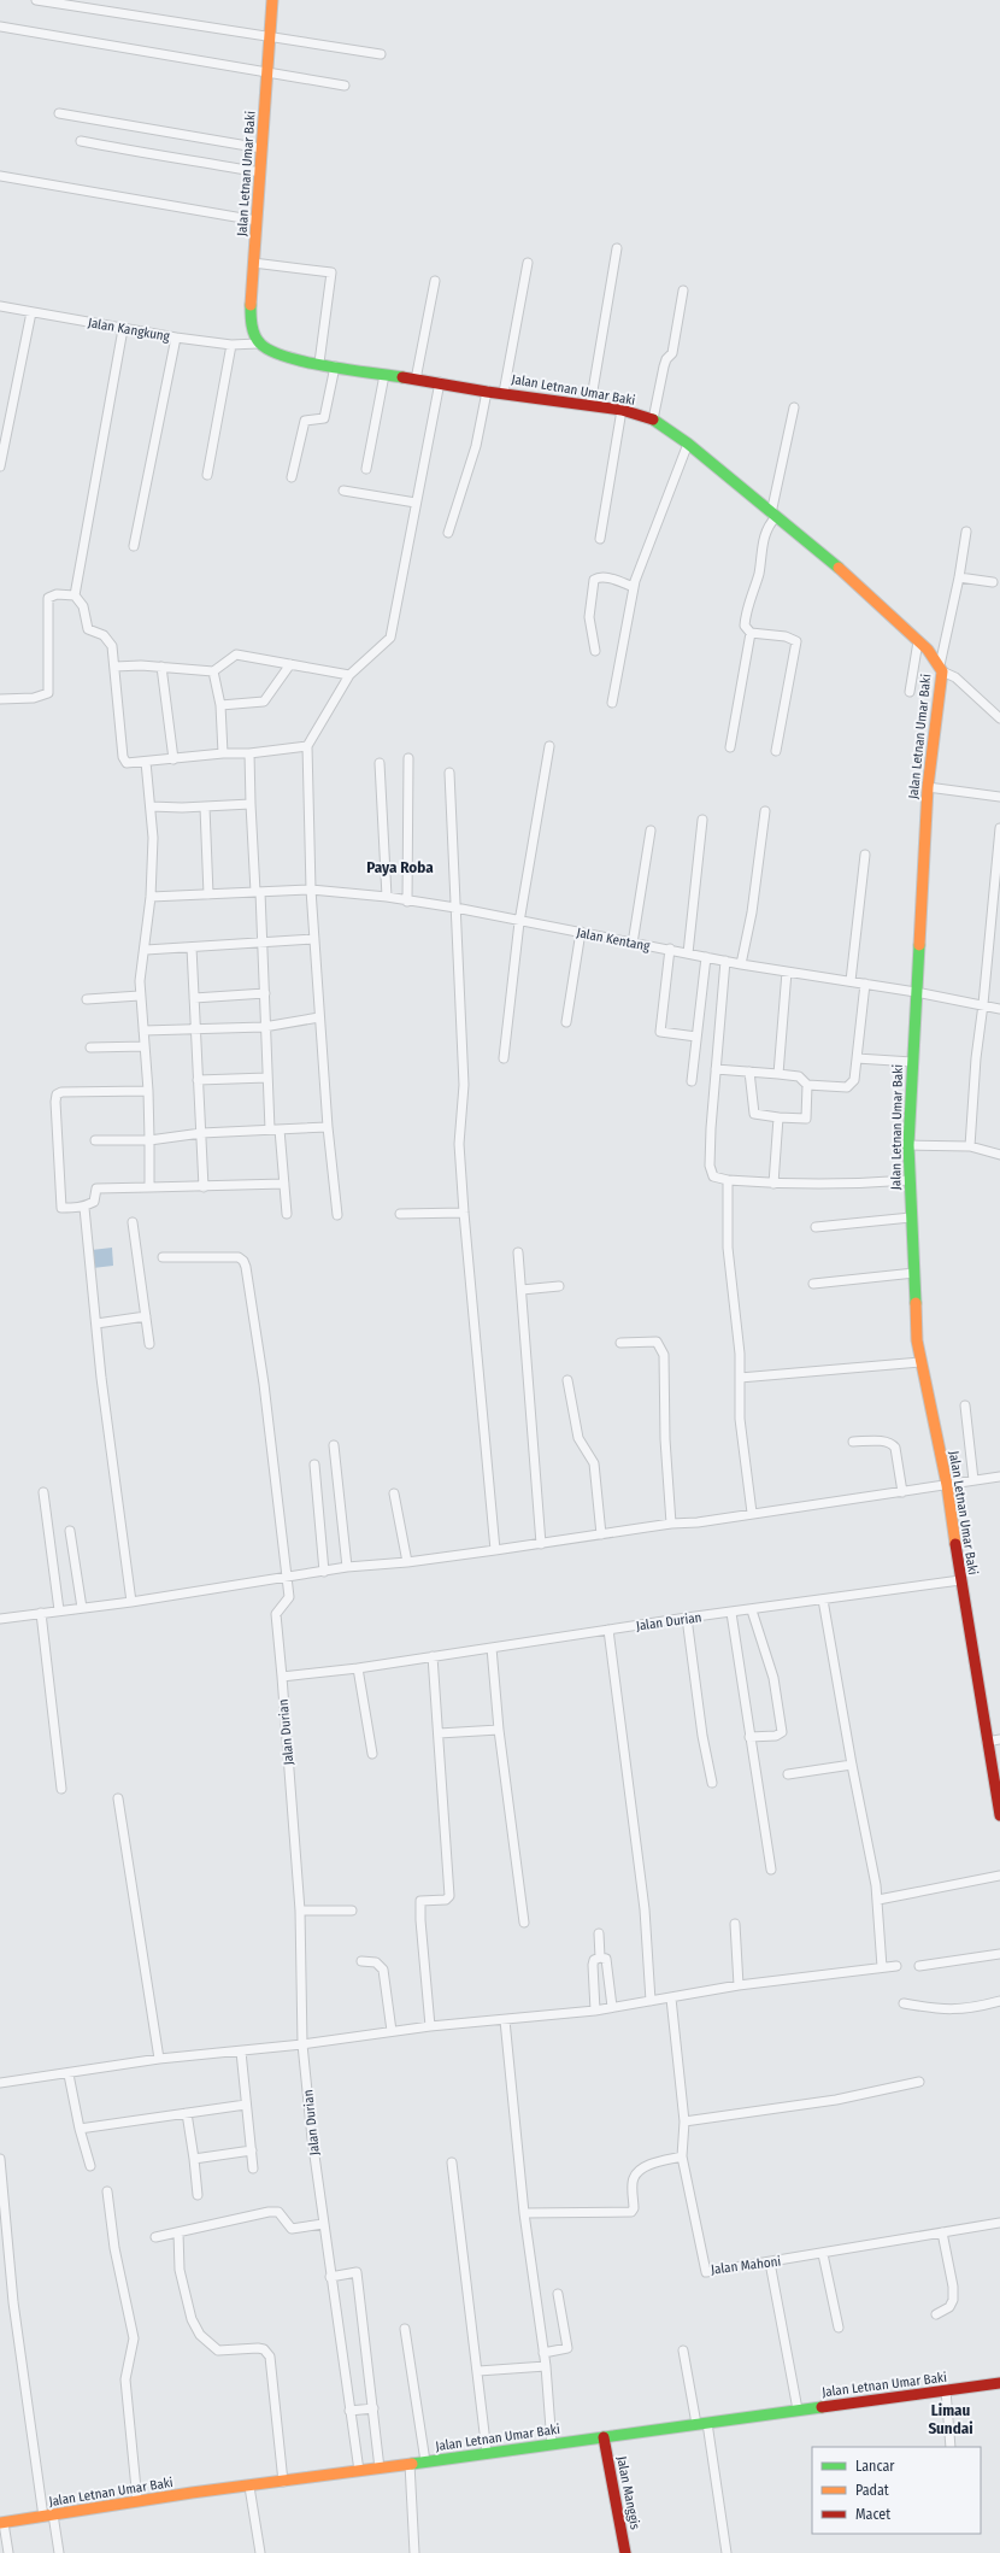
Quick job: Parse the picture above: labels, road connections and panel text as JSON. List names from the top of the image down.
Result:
{
  "streets": {
    "street": [
      "Jalan Letnan Umar Baki",
      "Jalan Kangkung",
      "Jalan Kentang",
      "Jalan Durian",
      "Jalan Mahoni",
      "Jalan Manggis"
    ]
  },
  "crossings": [
    ["Jalan Letnan Umar Baki", "Jalan Kangkung"],
    ["Jalan Letnan Umar Baki", "Jalan Kentang"],
    ["Jalan Letnan Umar Baki", "Jalan Durian"],
    ["Jalan Letnan Umar Baki", "Jalan Manggis"]
  ],
  "districts": ["Paya Roba", "Limau Sundai"],
  "legend": ["Lancar", "Padat", "Macet"]
}
